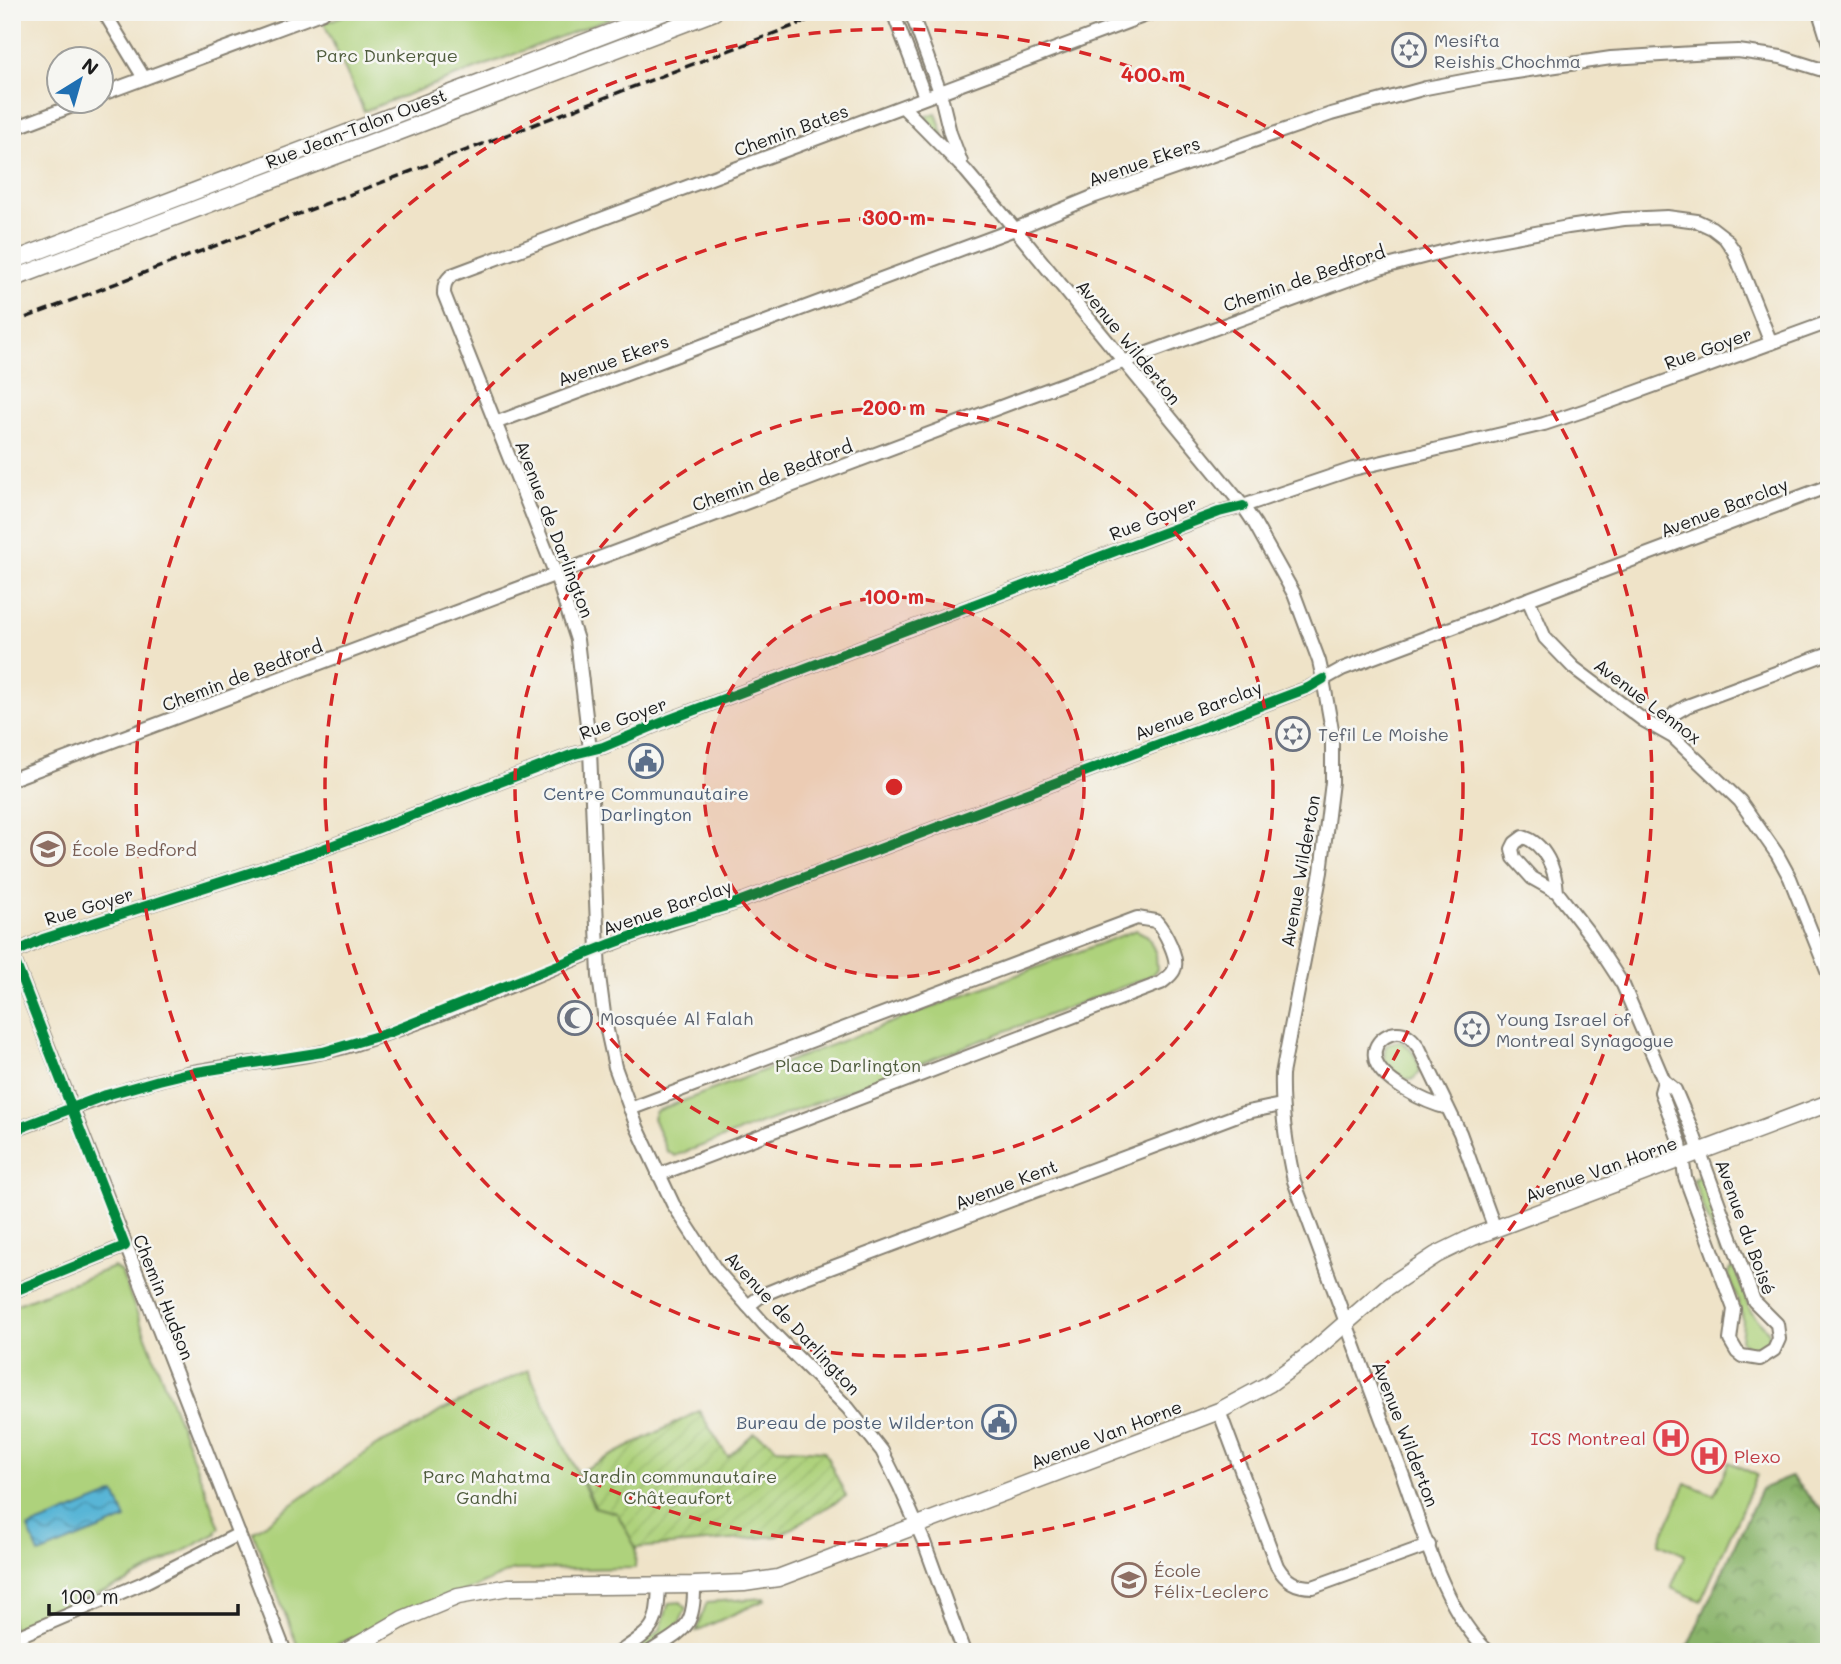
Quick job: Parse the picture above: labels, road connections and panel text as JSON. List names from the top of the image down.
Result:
{
  "streets": {
    "main road": ["Rue Jean-Talon Ouest", "Avenue Van Horne"],
    "street": [
      "Chemin Bates",
      "Avenue Ekers",
      "Chemin de Bedford",
      "Avenue Wilderton",
      "Rue Goyer",
      "Avenue Barclay",
      "Avenue de Darlington",
      "Avenue Lennox",
      "Avenue Kent",
      "Avenue du Boisé",
      "Chemin Hudson"
    ]
  },
  "crossings": [
    ["Chemin Bates", "Avenue Wilderton"],
    ["Chemin Bates", "Avenue de Darlington"],
    ["Avenue Ekers", "Avenue Wilderton"],
    ["Avenue Ekers", "Avenue de Darlington"],
    ["Chemin de Bedford", "Avenue Wilderton"],
    ["Chemin de Bedford", "Rue Goyer"],
    ["Chemin de Bedford", "Avenue de Darlington"],
    ["Avenue Wilderton", "Rue Goyer"],
    ["Avenue Wilderton", "Avenue Barclay"],
    ["Avenue Wilderton", "Avenue Van Horne"],
    ["Avenue Wilderton", "Avenue Kent"],
    ["Rue Goyer", "Avenue de Darlington"],
    ["Rue Goyer", "Chemin Hudson"],
    ["Avenue Barclay", "Avenue de Darlington"],
    ["Avenue Barclay", "Avenue Lennox"],
    ["Avenue Barclay", "Chemin Hudson"],
    ["Avenue de Darlington", "Avenue Van Horne"],
    ["Avenue de Darlington", "Avenue Kent"],
    ["Avenue Van Horne", "Avenue du Boisé"]
  ],
  "parks": [
    "Parc Dunkerque",
    "Place Darlington",
    "Parc Mahatma Gandhi",
    "Jardin communautaire Châteaufort"
  ],
  "places": {
    "synagogue": ["Mesifta Reishis Chochma", "Tefil Le Moishe", "Young Israel of Montreal Synagogue"],
    "public building": ["Centre Communautaire Darlington", "Bureau de poste Wilderton"],
    "school or university": ["École Bedford", "École Félix-Leclerc"],
    "mosque": ["Mosquée Al Falah"],
    "hospital": ["ICS Montreal", "Plexo"]
  },
  "scale_bar": "100 m",
  "north": "top right",
  "rings": [
    "400 m",
    "300 m",
    "200 m",
    "100 m"
  ]
}
